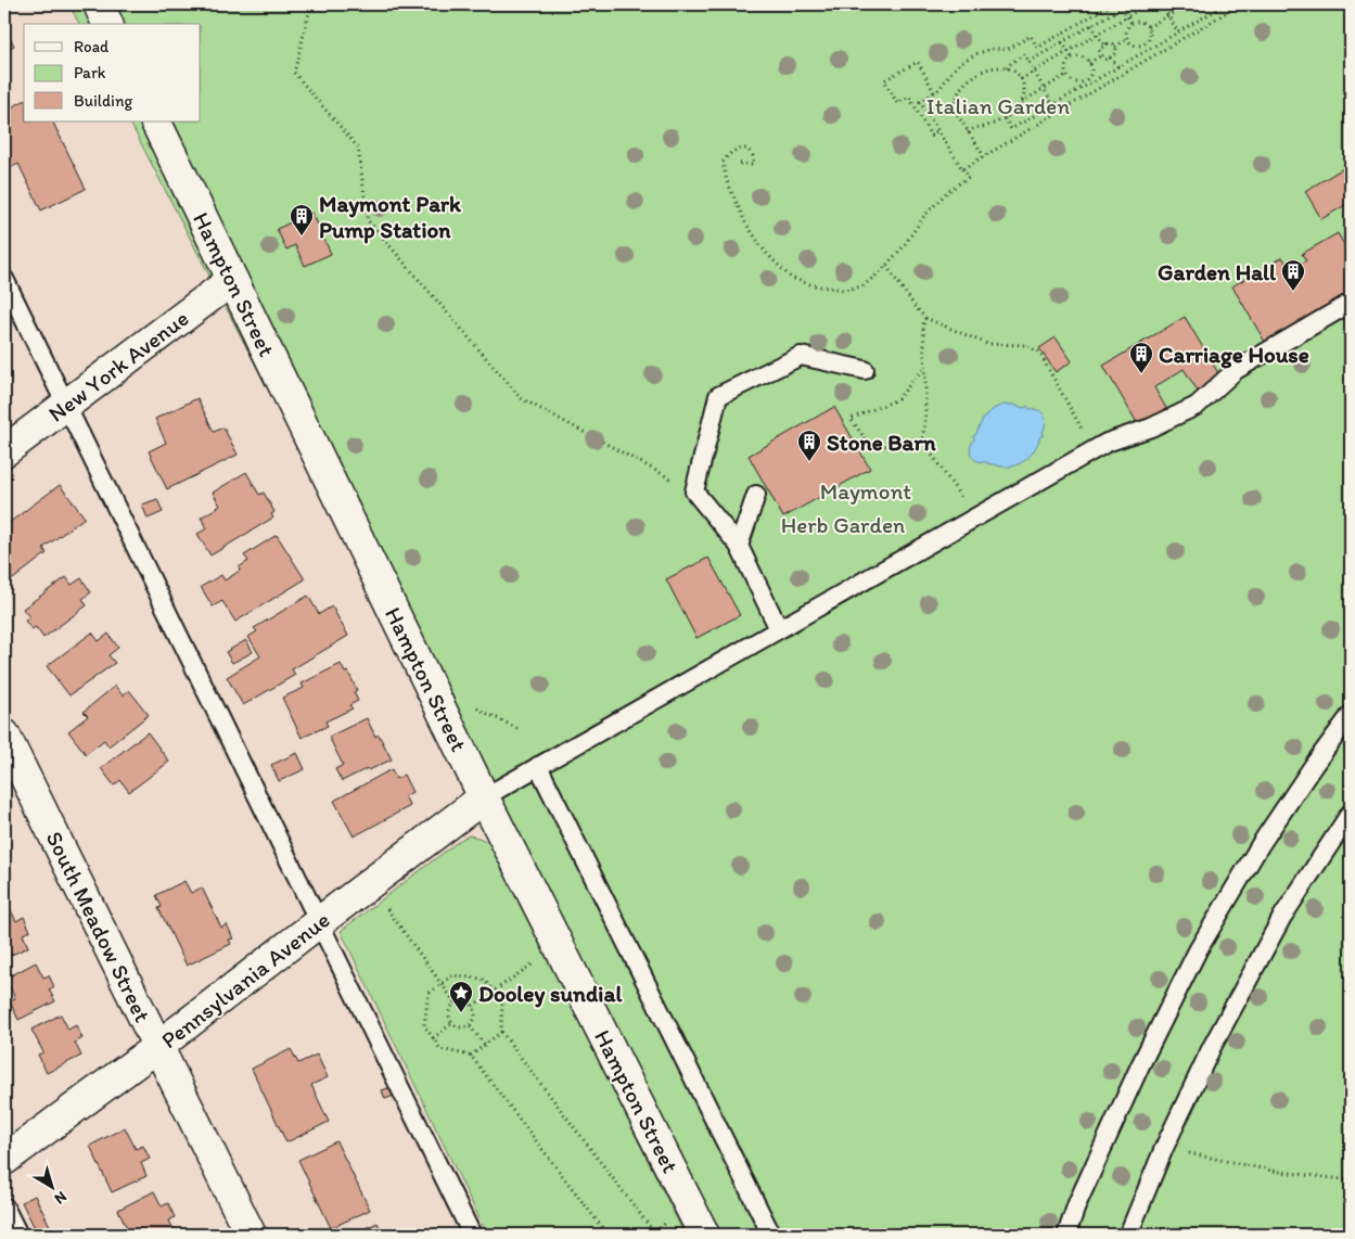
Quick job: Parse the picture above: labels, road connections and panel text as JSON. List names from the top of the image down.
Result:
{
  "streets": {
    "street": [
      "Hampton Street",
      "New York Avenue",
      "South Meadow Street",
      "Pennsylvania Avenue"
    ]
  },
  "crossings": [
    ["Hampton Street", "New York Avenue"],
    ["Hampton Street", "Pennsylvania Avenue"],
    ["South Meadow Street", "Pennsylvania Avenue"]
  ],
  "parks": ["Italian Garden", "Maymont", "Herb Garden"],
  "places": {
    "building": [
      "Maymont Park Pump Station",
      "Garden Hall",
      "Carriage House",
      "Stone Barn"
    ],
    "place": ["Dooley sundial"]
  },
  "legend": ["Road", "Park", "Building"],
  "north": "bottom right"
}
